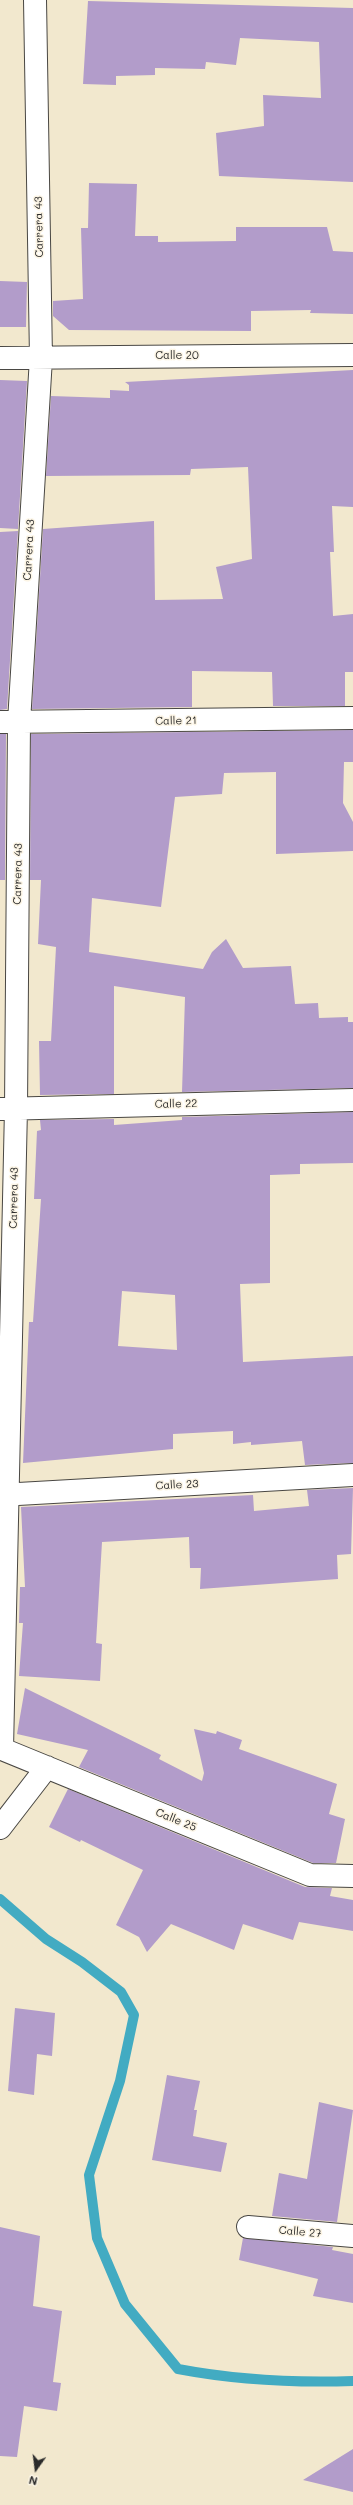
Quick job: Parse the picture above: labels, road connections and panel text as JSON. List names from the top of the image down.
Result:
{
  "streets": {
    "street": [
      "Carrera 43",
      "Calle 20",
      "Calle 21",
      "Calle 22",
      "Calle 23",
      "Calle 25",
      "Calle 27"
    ]
  },
  "crossings": [
    ["Carrera 43", "Calle 20"],
    ["Carrera 43", "Calle 21"],
    ["Carrera 43", "Calle 22"],
    ["Carrera 43", "Calle 23"],
    ["Carrera 43", "Calle 25"]
  ],
  "north": "bottom"
}
